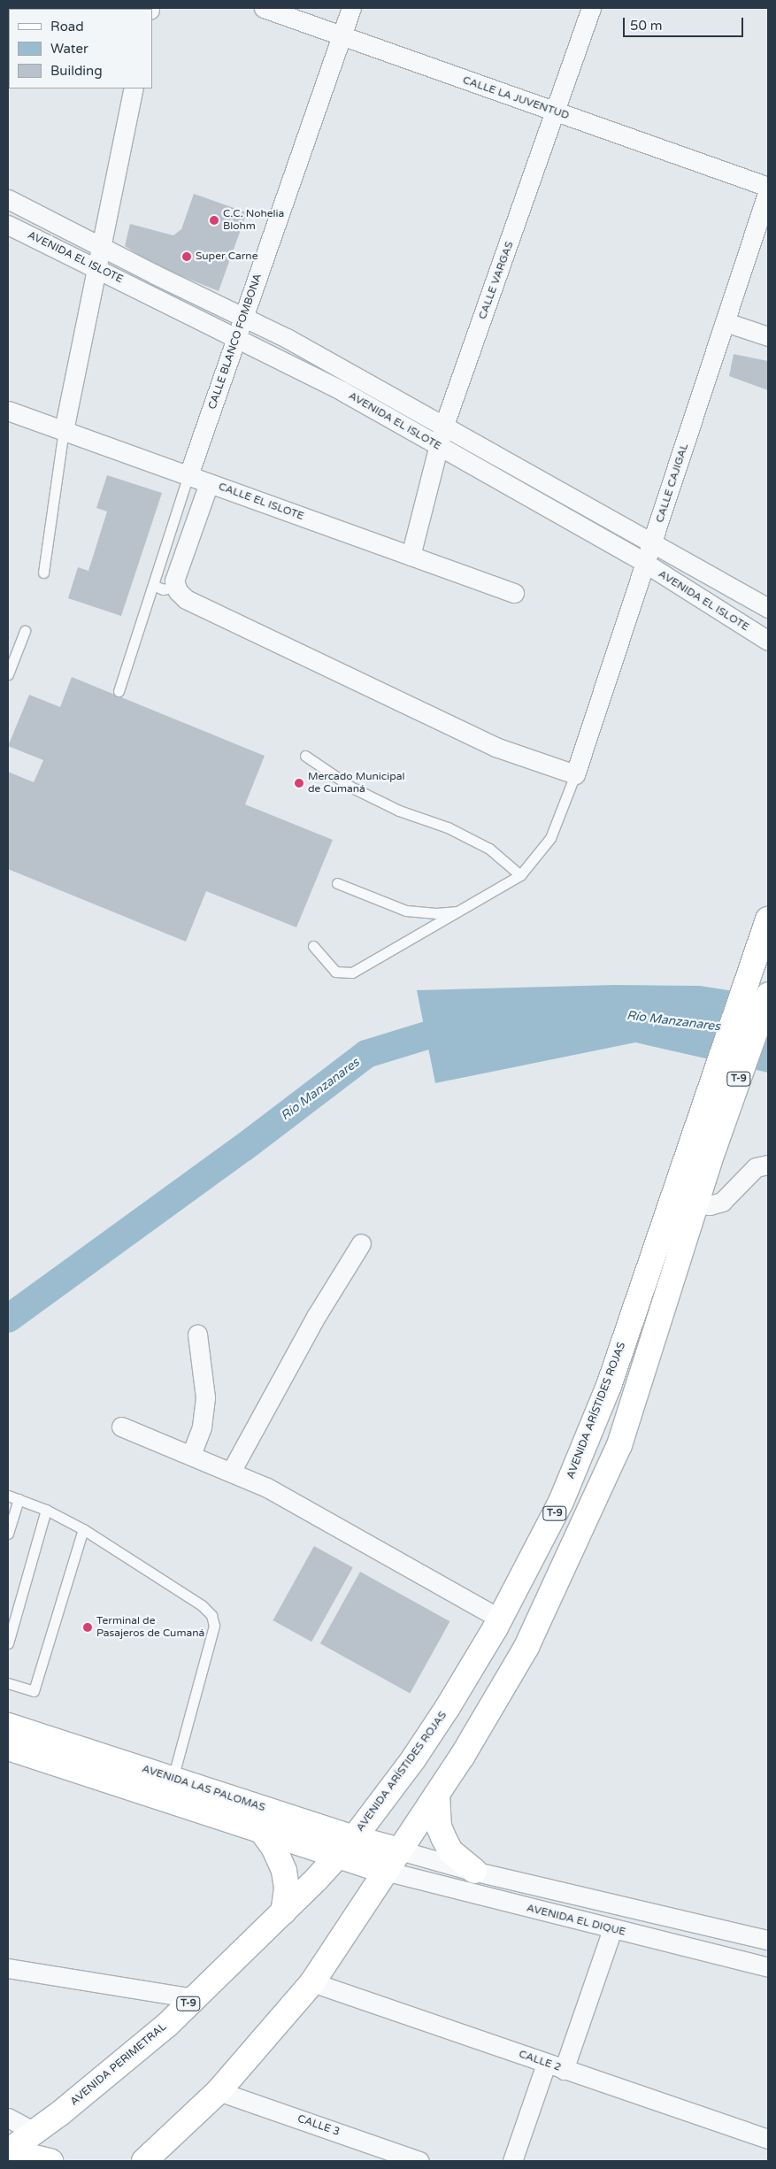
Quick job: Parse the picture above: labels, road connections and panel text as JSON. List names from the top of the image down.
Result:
{
  "streets": {
    "main road": [
      "T-9",
      "AVENIDA ARÍSTIDES ROJAS",
      "AVENIDA LAS PALOMAS",
      "AVENIDA PERIMETRAL"
    ],
    "street": [
      "CALLE LA JUVENTUD",
      "AVENIDA EL ISLOTE",
      "CALLE VARGAS",
      "CALLE BLANCO FOMBONA",
      "CALLE CAJIGAL",
      "CALLE EL ISLOTE",
      "AVENIDA EL DIQUE",
      "CALLE 2",
      "CALLE 3"
    ]
  },
  "crossings": [
    ["CALLE LA JUVENTUD", "CALLE VARGAS"],
    ["CALLE LA JUVENTUD", "CALLE BLANCO FOMBONA"],
    ["AVENIDA EL ISLOTE", "CALLE VARGAS"],
    ["AVENIDA EL ISLOTE", "CALLE BLANCO FOMBONA"],
    ["AVENIDA EL ISLOTE", "CALLE CAJIGAL"],
    ["CALLE VARGAS", "CALLE EL ISLOTE"],
    ["CALLE BLANCO FOMBONA", "CALLE EL ISLOTE"],
    ["T-9", "AVENIDA ARÍSTIDES ROJAS"],
    ["T-9", "AVENIDA LAS PALOMAS"],
    ["T-9", "AVENIDA EL DIQUE"],
    ["T-9", "CALLE 2"],
    ["T-9", "CALLE 3"],
    ["AVENIDA ARÍSTIDES ROJAS", "AVENIDA LAS PALOMAS"],
    ["AVENIDA ARÍSTIDES ROJAS", "AVENIDA PERIMETRAL"],
    ["AVENIDA LAS PALOMAS", "AVENIDA EL DIQUE"],
    ["AVENIDA LAS PALOMAS", "AVENIDA PERIMETRAL"]
  ],
  "water": ["Río Manzanares"],
  "places": [
    "C.C. Nohelia Blohm",
    "Super Carne",
    "Mercado Municipal de Cumaná",
    "Terminal de Pasajeros de Cumaná"
  ],
  "legend": ["Road", "Water", "Building"],
  "scale_bar": "50 m"
}
